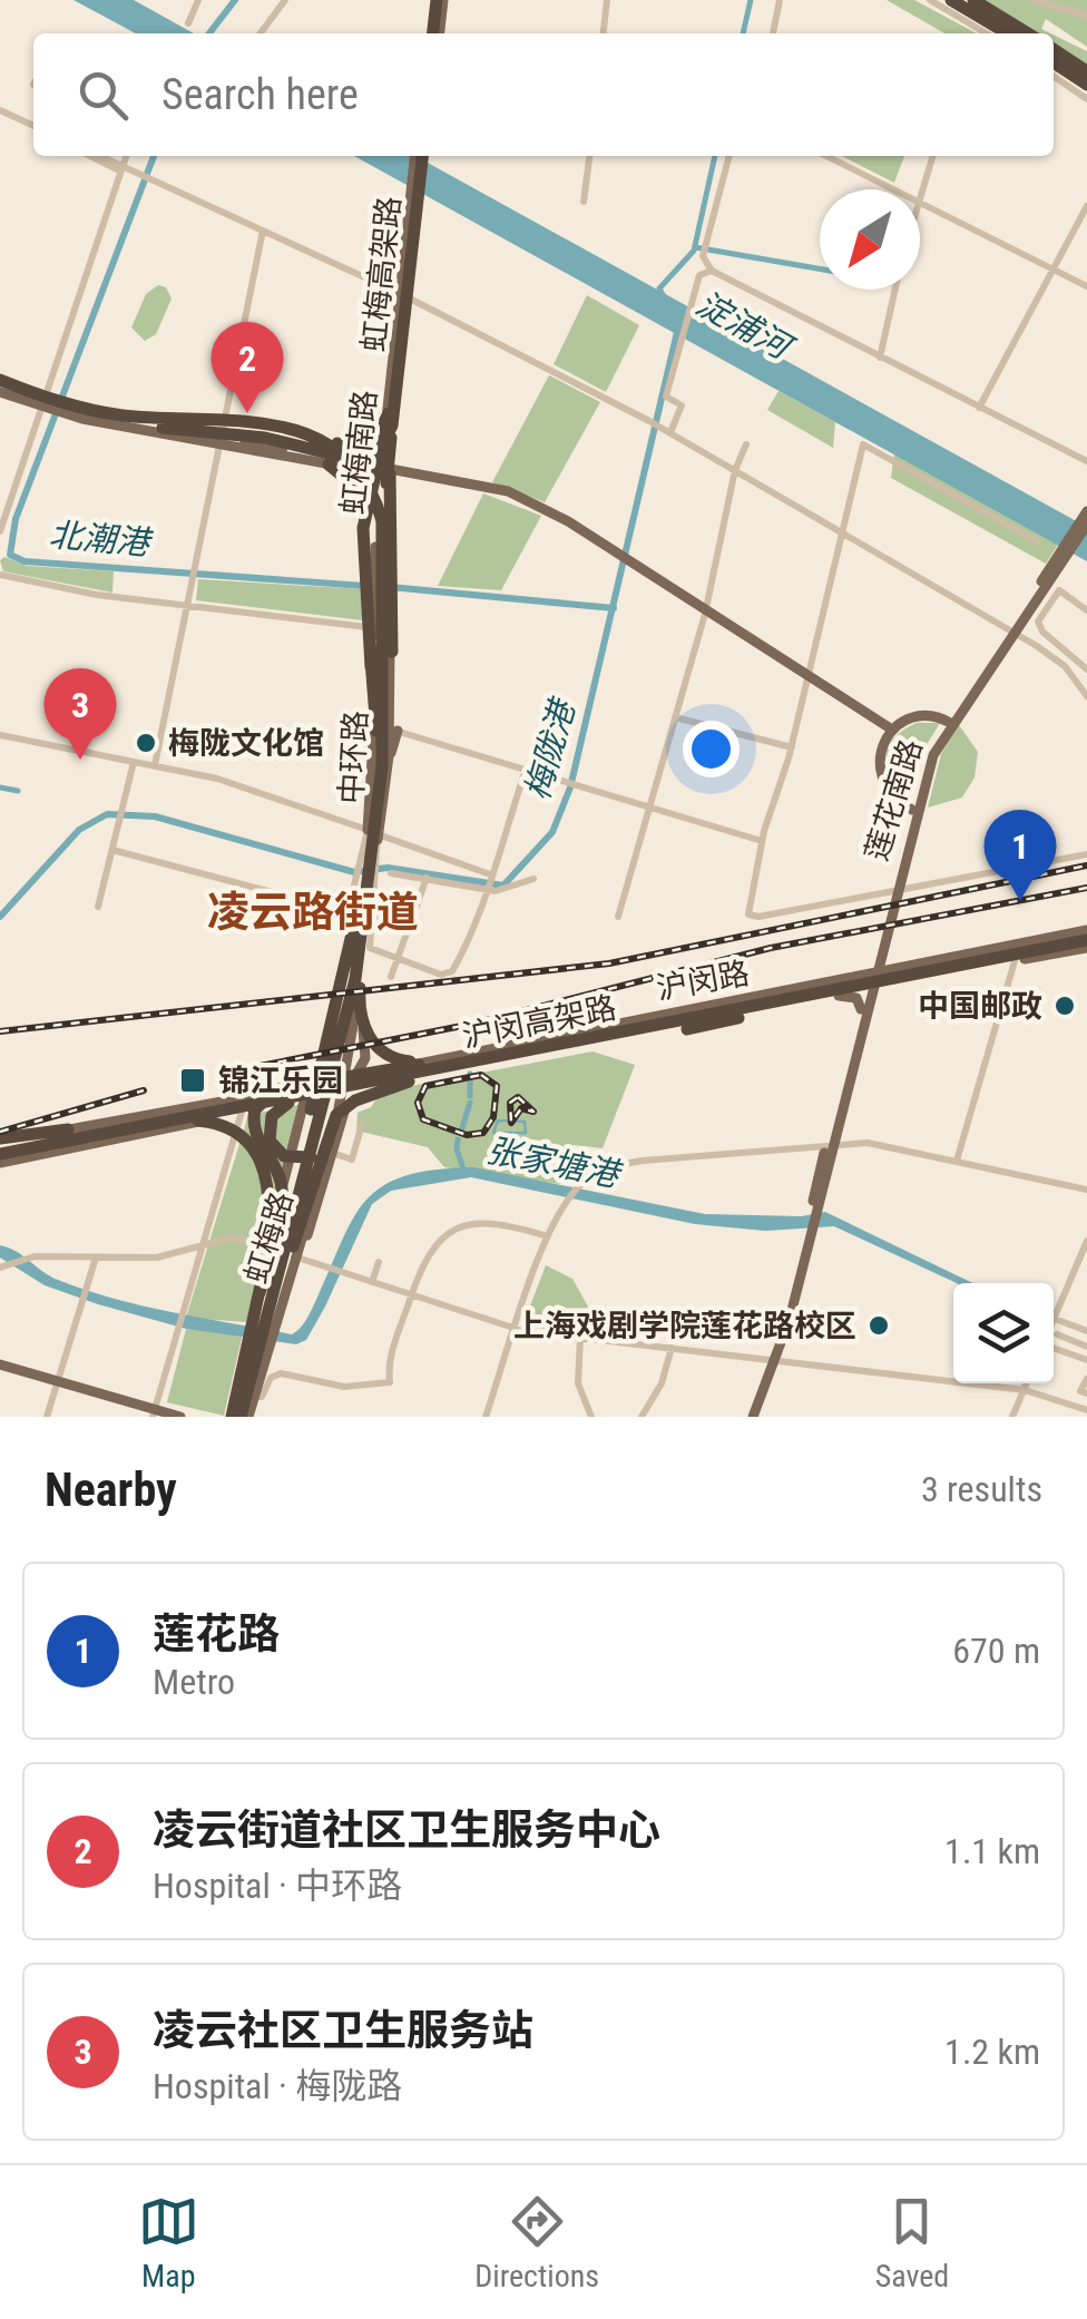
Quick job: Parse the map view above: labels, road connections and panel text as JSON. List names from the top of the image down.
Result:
{
  "streets": {
    "highway": ["虹梅高架路", "中环路", "沪闵高架路"],
    "main road": [
      "虹梅南路",
      "莲花南路",
      "沪闵路",
      "虹梅路"
    ]
  },
  "crossings": [
    ["虹梅南路", "中环路"],
    ["虹梅南路", "沪闵路"],
    ["虹梅南路", "虹梅路"],
    ["中环路", "虹梅路"],
    ["莲花南路", "沪闵路"],
    ["沪闵路", "沪闵高架路"],
    ["沪闵路", "虹梅路"],
    ["沪闵高架路", "虹梅路"]
  ],
  "districts": ["凌云路街道"],
  "water": [
    "淀浦河",
    "北潮港",
    "梅陇港",
    "张家塘港"
  ],
  "places": {
    "other": ["梅陇文化馆", "中国邮政", "上海戏剧学院莲花路校区"],
    "transit": ["锦江乐园"]
  },
  "north": "bottom left",
  "page": {
    "search": "Search here",
    "pins": ["2", "3", "1"],
    "heading": ["Nearby", "3 results"],
    "list": [
      {
        "mark": "1",
        "name": "莲花路",
        "note": "Metro",
        "value": "670 m"
      },
      {
        "mark": "2",
        "name": "凌云街道社区卫生服务中心",
        "note": "Hospital · 中环路",
        "value": "1.1 km"
      },
      {
        "mark": "3",
        "name": "凌云社区卫生服务站",
        "note": "Hospital · 梅陇路",
        "value": "1.2 km"
      }
    ],
    "nav": ["Map", "Directions", "Saved"]
  }
}
